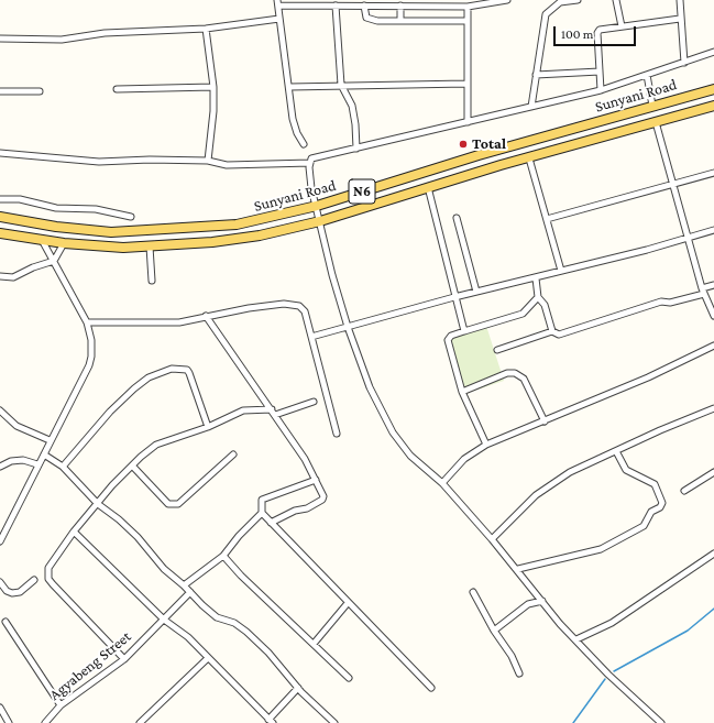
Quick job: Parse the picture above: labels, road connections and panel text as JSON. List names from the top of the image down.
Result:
{
  "streets": {
    "main road": ["Sunyani Road", "N6"],
    "street": ["Agyabeng Street"]
  },
  "places": ["Total"],
  "scale_bar": "100 m"
}
